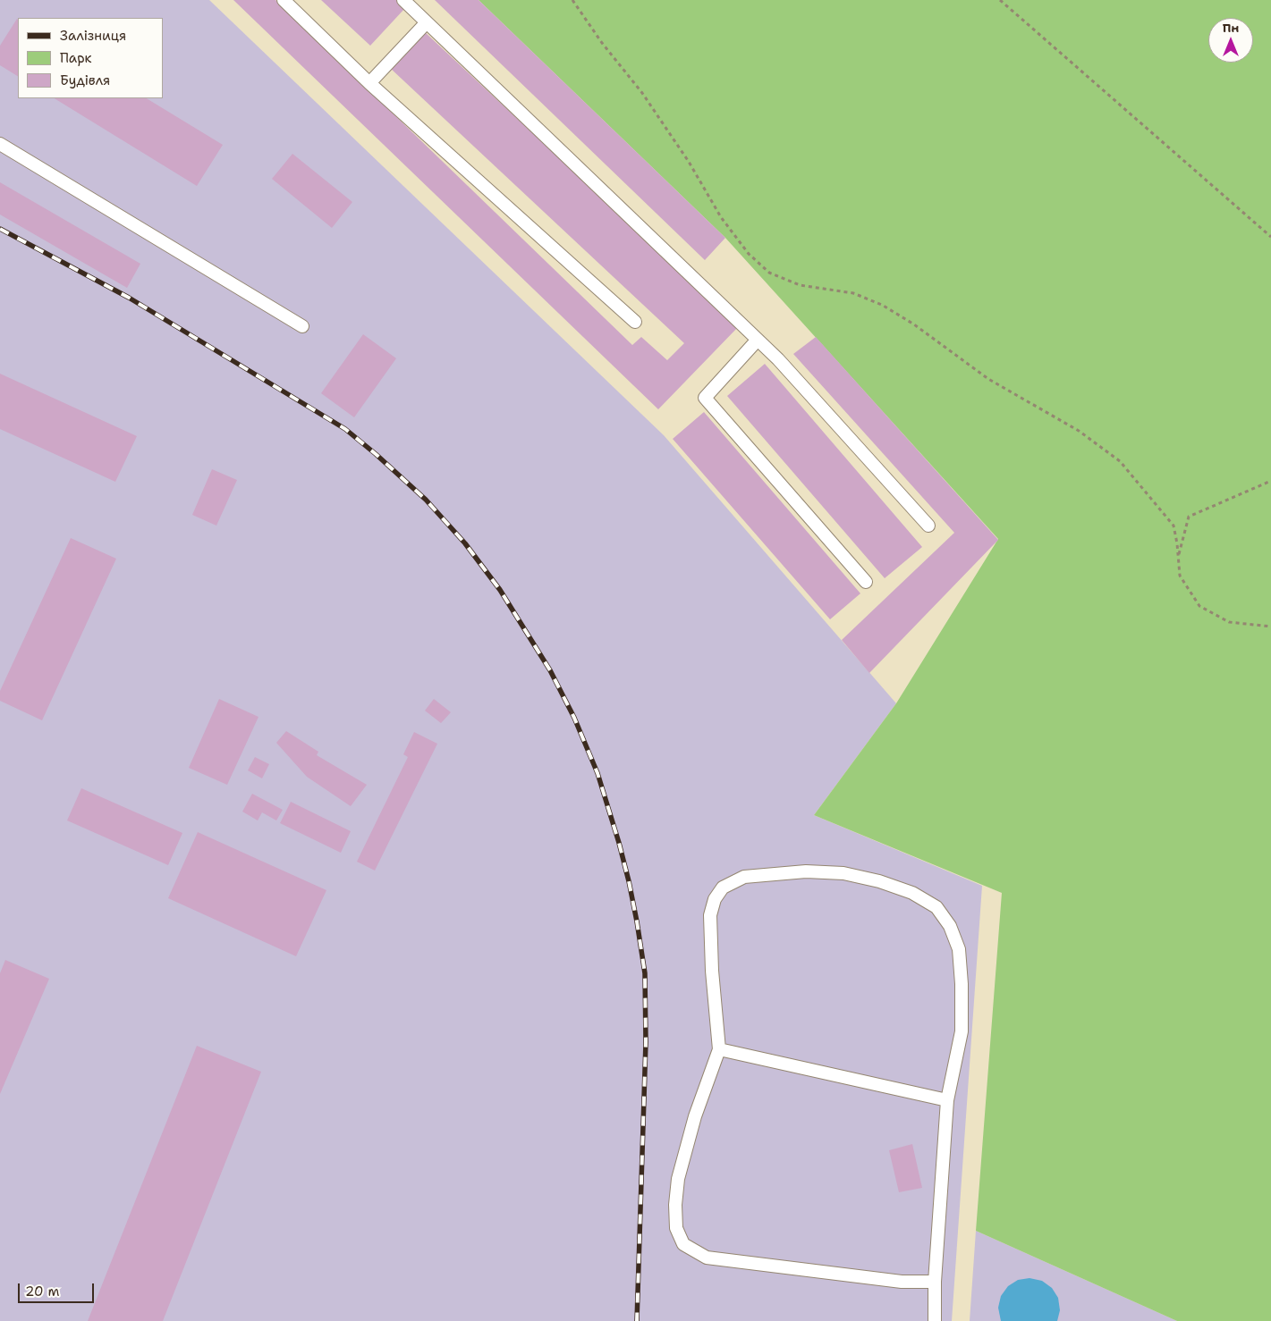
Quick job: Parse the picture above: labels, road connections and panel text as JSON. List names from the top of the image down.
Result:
{
  "legend": ["Залізниця", "Парк", "Будівля"],
  "scale_bar": "20 m",
  "north": "top"
}
